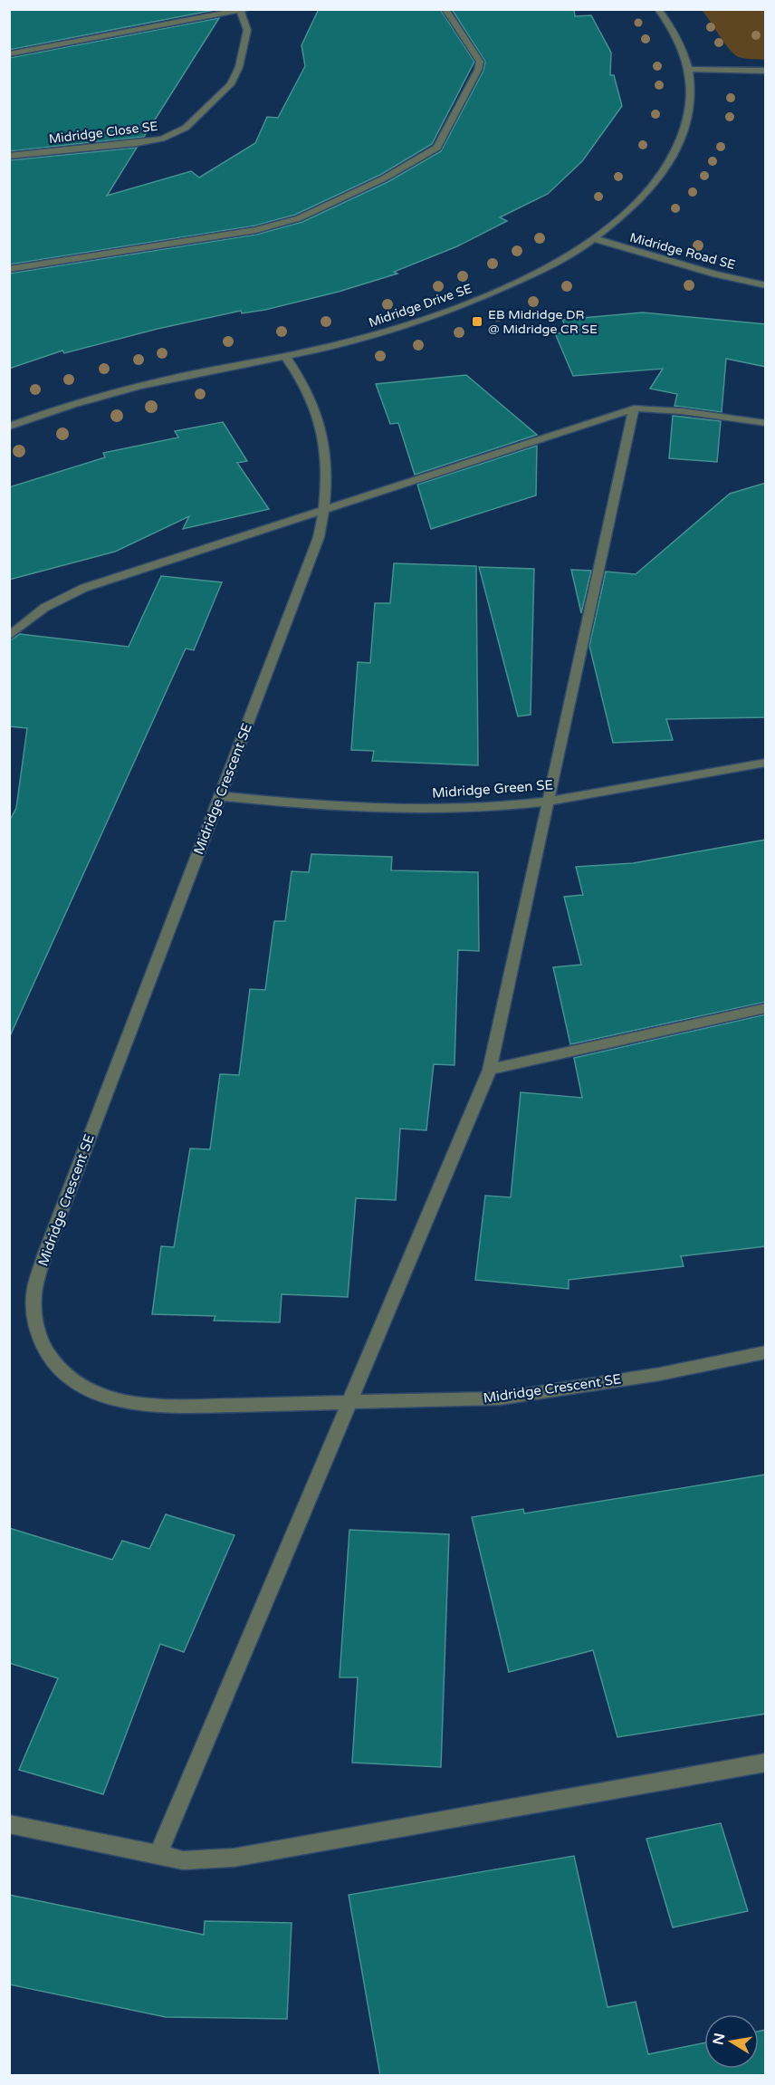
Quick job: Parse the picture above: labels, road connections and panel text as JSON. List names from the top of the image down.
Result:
{
  "streets": {
    "street": [
      "Midridge Close SE",
      "Midridge Road SE",
      "Midridge Drive SE",
      "Midridge Crescent SE",
      "Midridge Green SE"
    ]
  },
  "crossings": [
    ["Midridge Road SE", "Midridge Drive SE"],
    ["Midridge Drive SE", "Midridge Crescent SE"],
    ["Midridge Crescent SE", "Midridge Green SE"]
  ],
  "places": {
    "transit": ["EB Midridge DR @ Midridge CR SE"]
  },
  "north": "left"
}
